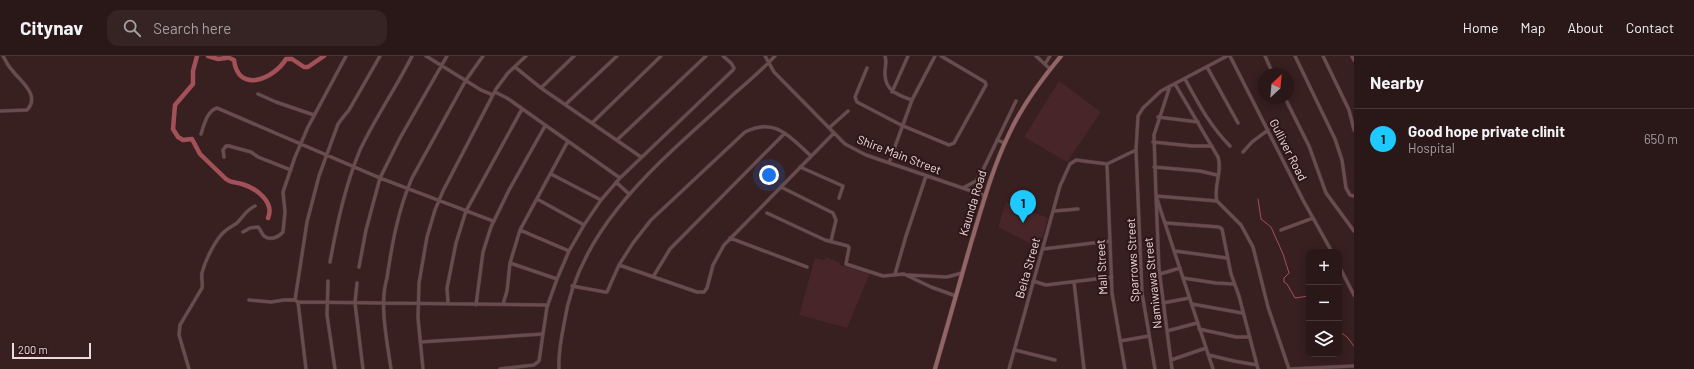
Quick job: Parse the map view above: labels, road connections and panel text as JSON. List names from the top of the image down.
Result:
{
  "streets": {
    "main road": ["Kaunda Road"],
    "street": [
      "Gulliver Road",
      "Shire Main Street",
      "Sparrows Street",
      "Mall Street",
      "Beita Street",
      "Namiwawa Street"
    ]
  },
  "crossings": [
    ["Gulliver Road", "Sparrows Street"],
    ["Shire Main Street", "Kaunda Road"],
    ["Mall Street", "Beita Street"]
  ],
  "scale_bar": "200 m",
  "north": "top right",
  "page": {
    "header": "Citynav",
    "search": "Search here",
    "nav": [
      "Home",
      "Map",
      "About",
      "Contact"
    ],
    "heading": "Nearby",
    "list": [
      {
        "mark": "1",
        "name": "Good hope private clinit",
        "note": "Hospital",
        "value": "650 m"
      }
    ],
    "pins": "1",
    "map_buttons": ["+", "−"],
    "scale": "200 m"
  }
}
